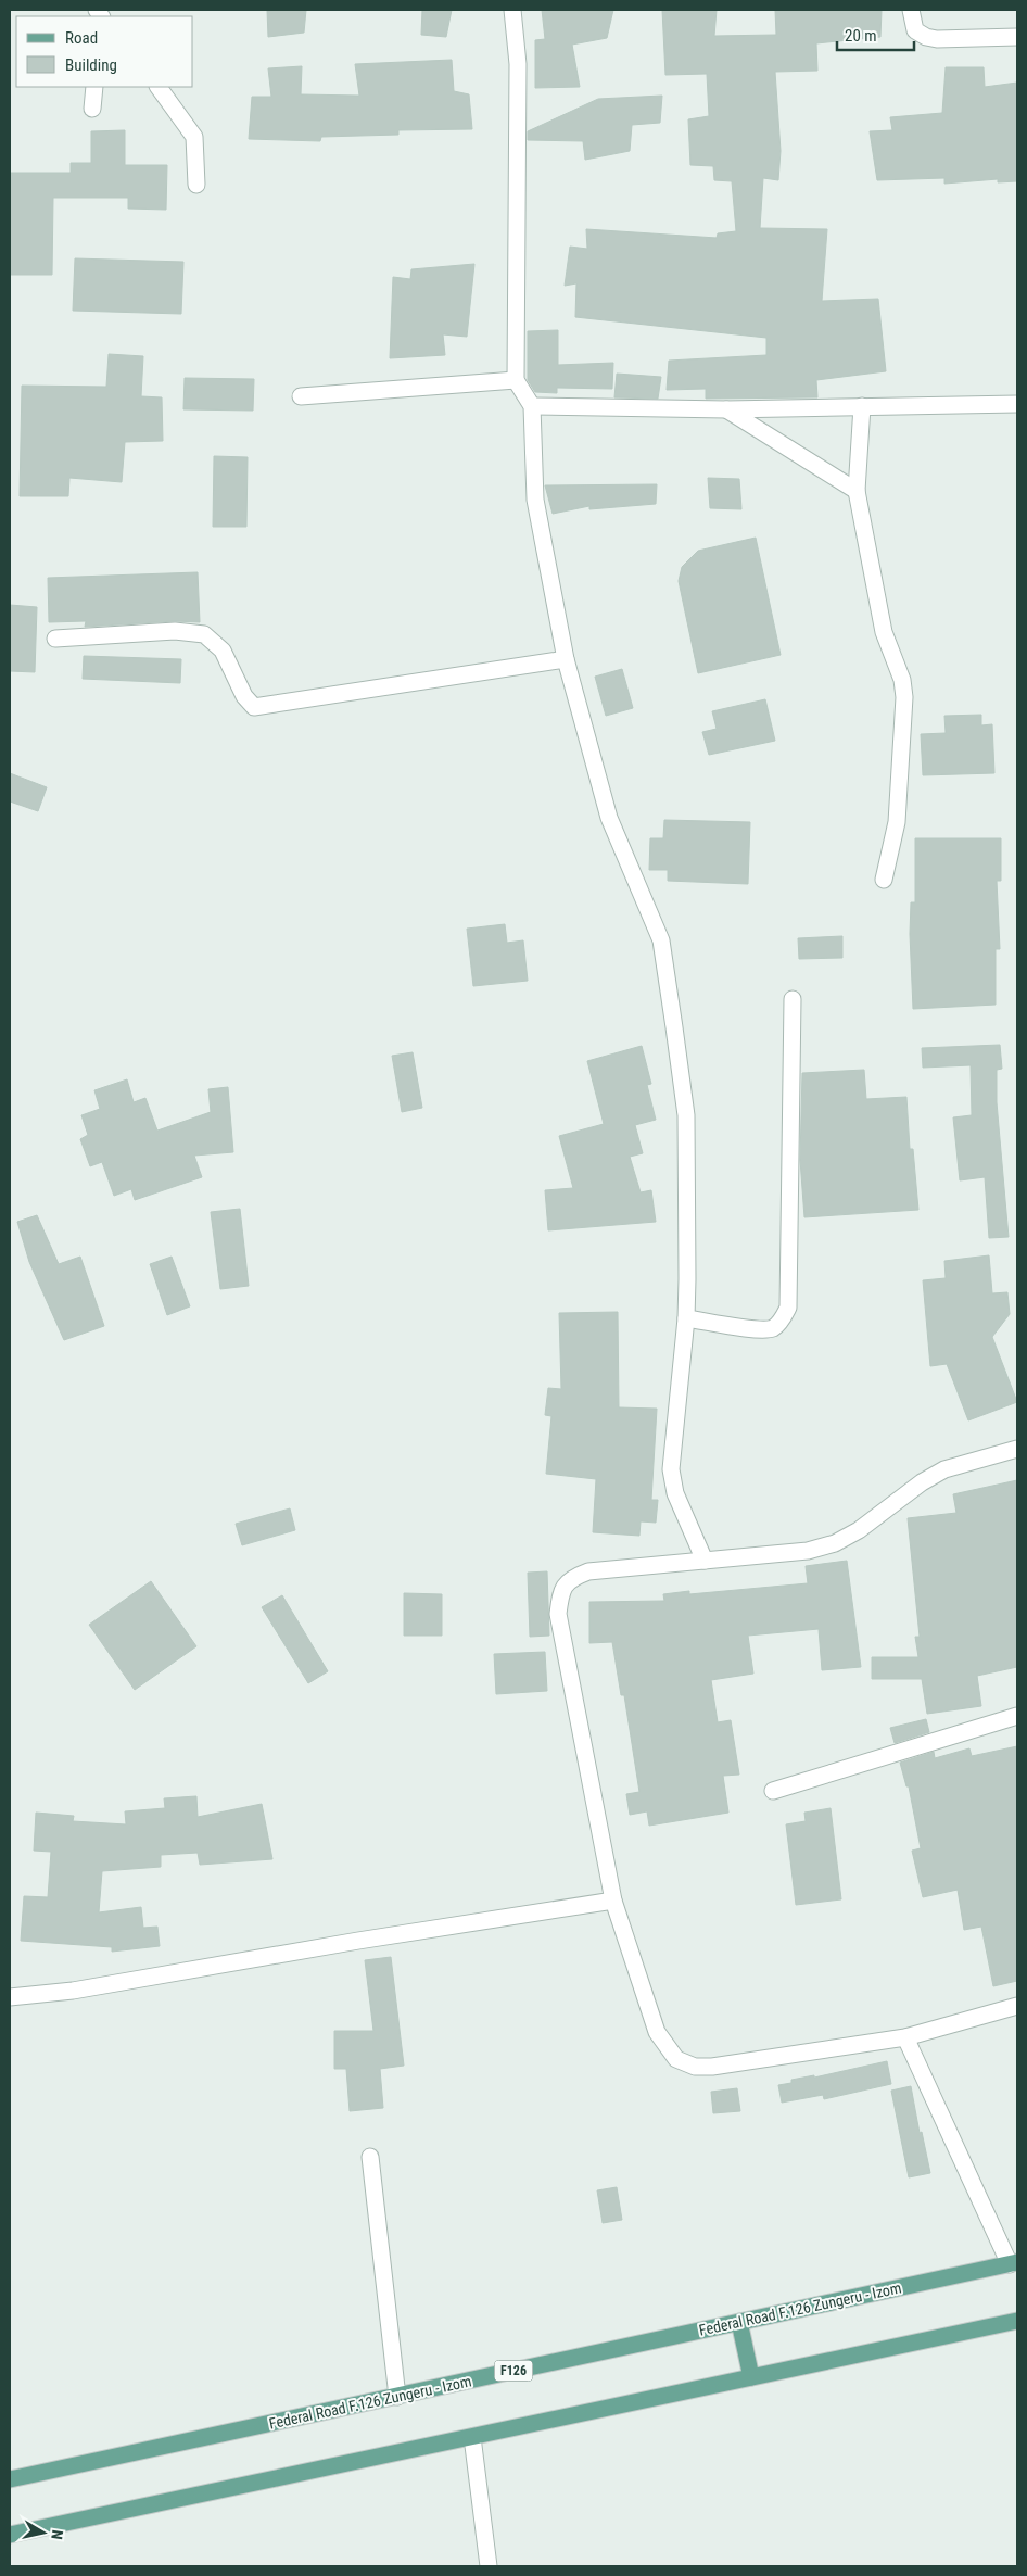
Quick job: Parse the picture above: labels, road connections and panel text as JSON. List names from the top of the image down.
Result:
{
  "streets": {
    "main road": ["Federal Road F.126 Zungeru - Izom", "F126"]
  },
  "legend": ["Road", "Building"],
  "scale_bar": "20 m",
  "north": "right"
}
